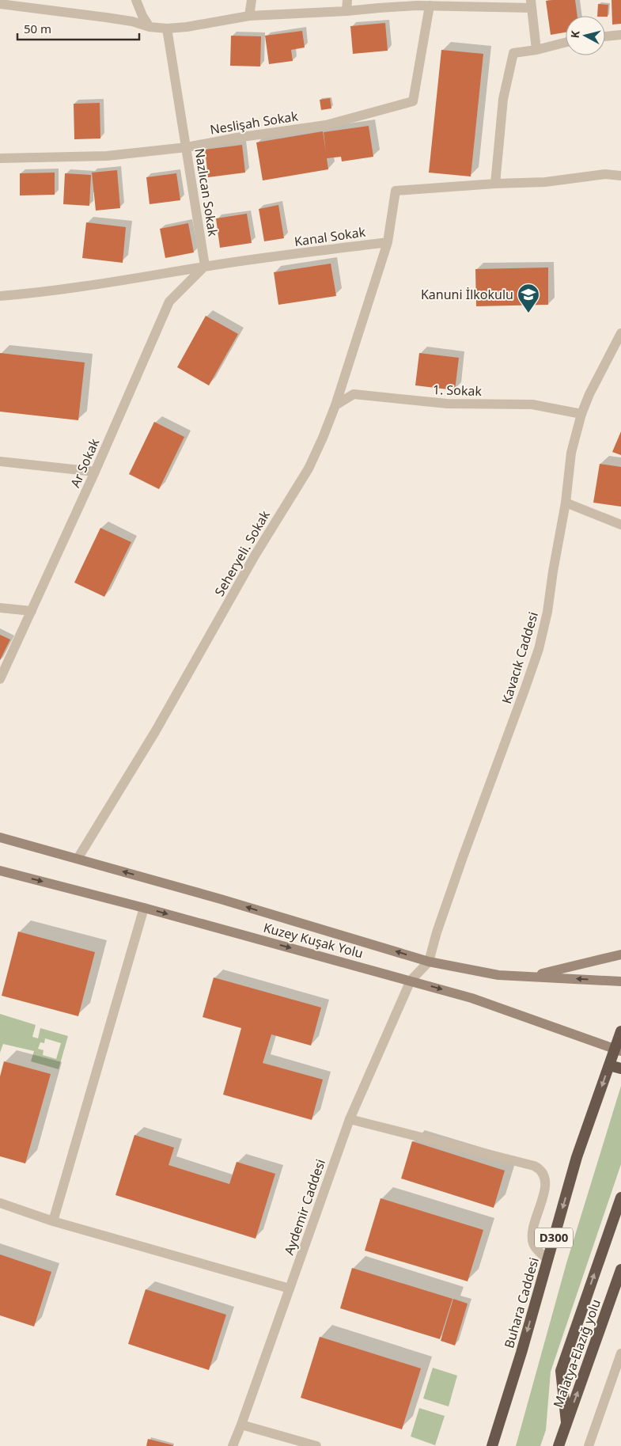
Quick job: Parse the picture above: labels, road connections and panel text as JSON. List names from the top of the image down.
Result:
{
  "streets": {
    "highway": ["D300", "Buhara Caddesi", "Malatya-Elazığ yolu"],
    "main road": ["Kuzey Kuşak Yolu"],
    "street": [
      "Neslişah Sokak",
      "Nazlıcan Sokak",
      "Kanal Sokak",
      "1. Sokak",
      "Ar Sokak",
      "Seheryeli. Sokak",
      "Kavacık Caddesi",
      "Aydemir Caddesi"
    ]
  },
  "crossings": [
    ["Neslişah Sokak", "Nazlıcan Sokak"],
    ["Nazlıcan Sokak", "Kanal Sokak"],
    ["Nazlıcan Sokak", "Ar Sokak"],
    ["Kanal Sokak", "Ar Sokak"],
    ["Kanal Sokak", "Seheryeli. Sokak"],
    ["1. Sokak", "Seheryeli. Sokak"],
    ["1. Sokak", "Kavacık Caddesi"],
    ["Seheryeli. Sokak", "Kuzey Kuşak Yolu"],
    ["Kavacık Caddesi", "Kuzey Kuşak Yolu"],
    ["Kavacık Caddesi", "Aydemir Caddesi"],
    ["Kuzey Kuşak Yolu", "Aydemir Caddesi"],
    ["Kuzey Kuşak Yolu", "Buhara Caddesi"]
  ],
  "places": {
    "school or university": ["Kanuni İlkokulu"]
  },
  "scale_bar": "50 m",
  "north": "left"
}
